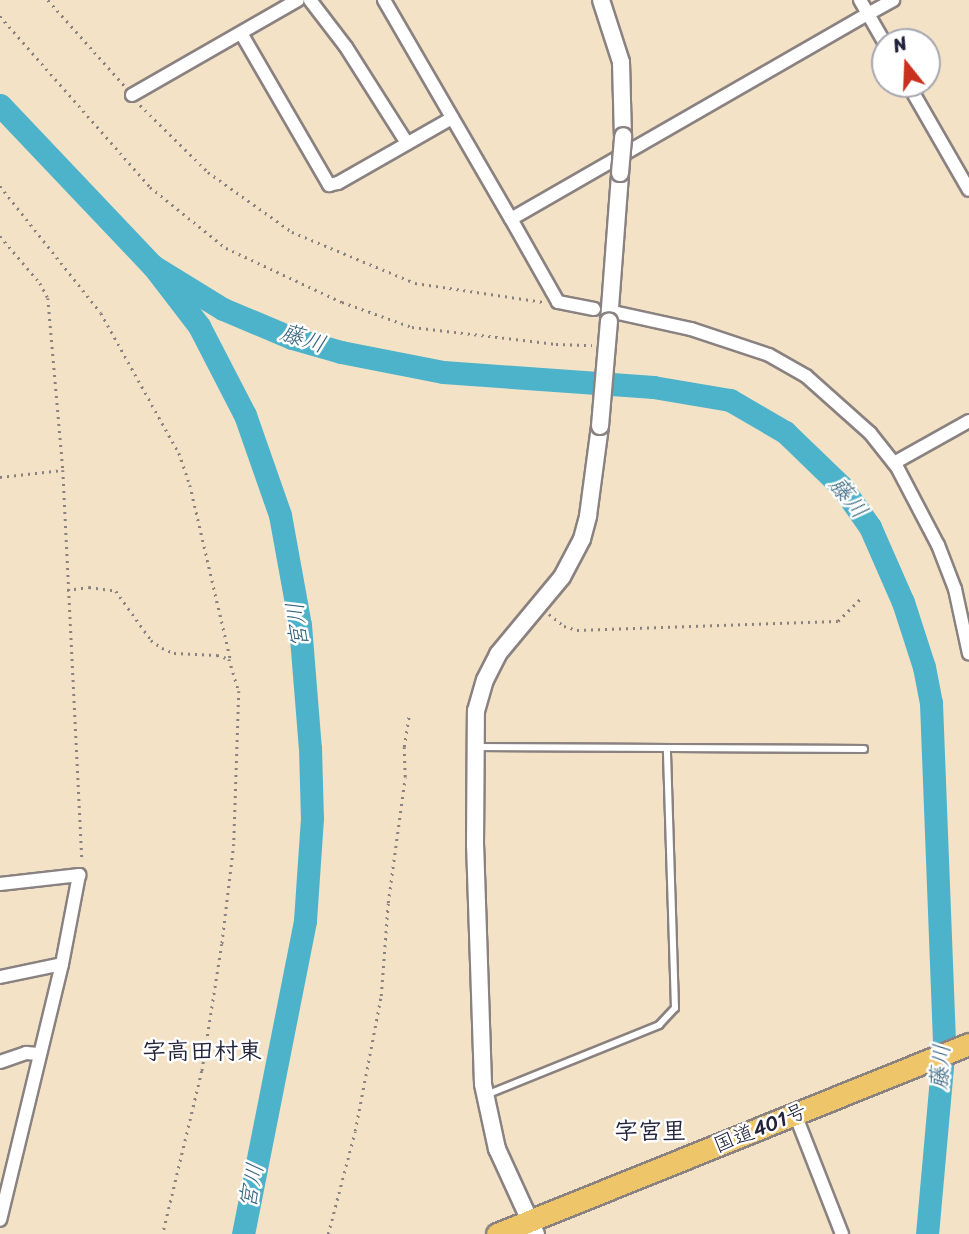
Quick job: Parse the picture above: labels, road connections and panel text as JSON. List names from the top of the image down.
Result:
{
  "streets": {
    "highway": ["国道401号"]
  },
  "districts": ["字高田村東", "字宮里"],
  "water": ["藤川", "宮川"],
  "north": "top"
}
